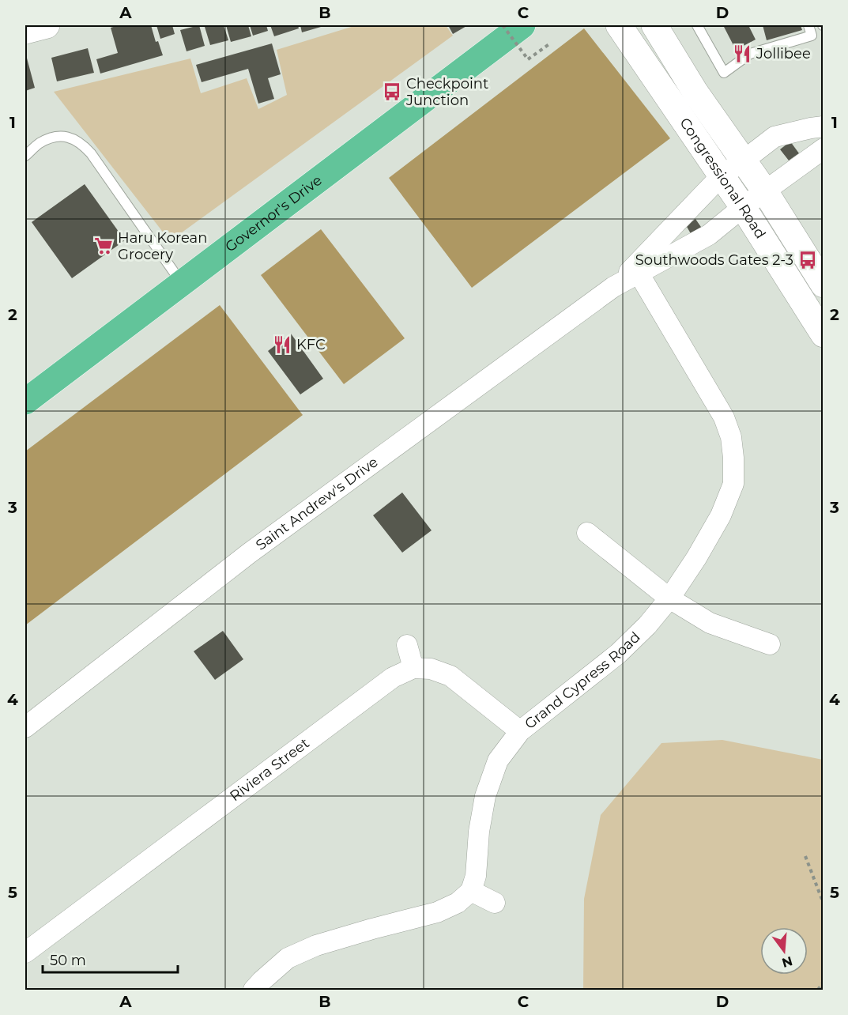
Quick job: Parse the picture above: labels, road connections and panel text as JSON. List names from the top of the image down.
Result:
{
  "streets": {
    "highway": ["Governor's Drive"],
    "main road": ["Congressional Road"],
    "street": ["Saint Andrew's Drive", "Grand Cypress Road", "Riviera Street"]
  },
  "crossings": [
    ["Congressional Road", "Saint Andrew's Drive"],
    ["Saint Andrew's Drive", "Grand Cypress Road"]
  ],
  "places": {
    "restaurant": ["Jollibee", "KFC"],
    "bus stop": ["Checkpoint Junction", "Southwoods Gates 2-3"],
    "supermarket": ["Haru Korean Grocery"]
  },
  "scale_bar": "50 m",
  "north": "bottom",
  "grid": {
    "columns": [
      "A",
      "B",
      "C",
      "D"
    ],
    "rows": [
      "1",
      "2",
      "3",
      "4",
      "5"
    ]
  }
}
